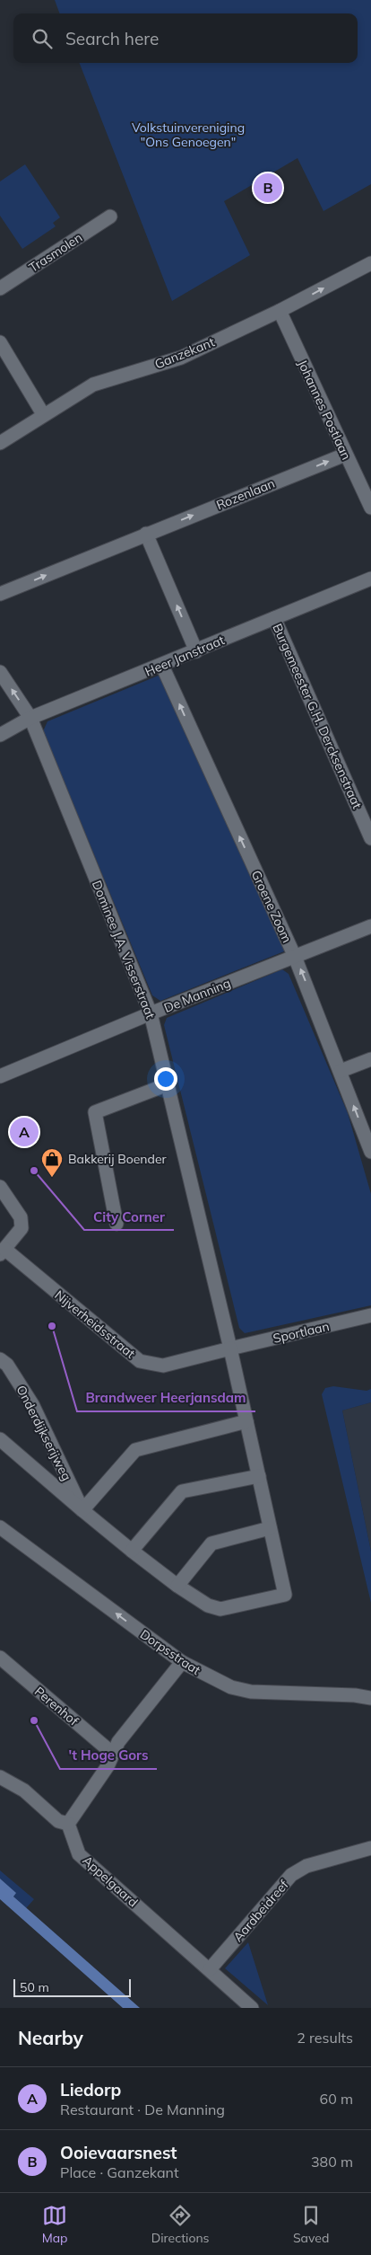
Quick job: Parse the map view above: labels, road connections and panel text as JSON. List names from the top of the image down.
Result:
{
  "streets": {
    "street": [
      "Trasmolen",
      "Ganzekant",
      "Johannes Postlaan",
      "Rozenlaan",
      "Heer Janstraat",
      "Burgemeester G.H. Dercksenstraat",
      "Groene Zoom",
      "Dominee J.A. Visserstraat",
      "De Manning",
      "Nijverheidsstraat",
      "Sportlaan",
      "Onderdijkserijweg",
      "Dorpsstraat",
      "Perenhof",
      "Appelgaard",
      "Aardbeidreef"
    ]
  },
  "crossings": [
    ["Ganzekant", "Johannes Postlaan"],
    ["Johannes Postlaan", "Rozenlaan"],
    ["Heer Janstraat", "Burgemeester G.H. Dercksenstraat"],
    ["Heer Janstraat", "Groene Zoom"],
    ["Heer Janstraat", "Dominee J.A. Visserstraat"],
    ["Groene Zoom", "De Manning"],
    ["Dominee J.A. Visserstraat", "De Manning"],
    ["Dominee J.A. Visserstraat", "Nijverheidsstraat"],
    ["Dominee J.A. Visserstraat", "Sportlaan"],
    ["Nijverheidsstraat", "Sportlaan"],
    ["Appelgaard", "Aardbeidreef"]
  ],
  "one_way": ["Rozenlaan", "Groene Zoom", "Dorpsstraat"],
  "parks": ["Volkstuinvereniging \"Ons Genoegen\""],
  "places": {
    "other": ["City Corner", "Brandweer Heerjansdam", "'t Hoge Gors"],
    "shop": ["Bakkerij Boender"]
  },
  "scale_bar": "50 m",
  "page": {
    "search": "Search here",
    "pins": ["B", "A"],
    "scale": "50 m",
    "heading": ["Nearby", "2 results"],
    "list": [
      {
        "mark": "A",
        "name": "Liedorp",
        "note": "Restaurant · De Manning",
        "value": "60 m"
      },
      {
        "mark": "B",
        "name": "Ooievaarsnest",
        "note": "Place · Ganzekant",
        "value": "380 m"
      }
    ],
    "nav": ["Map", "Directions", "Saved"]
  }
}
